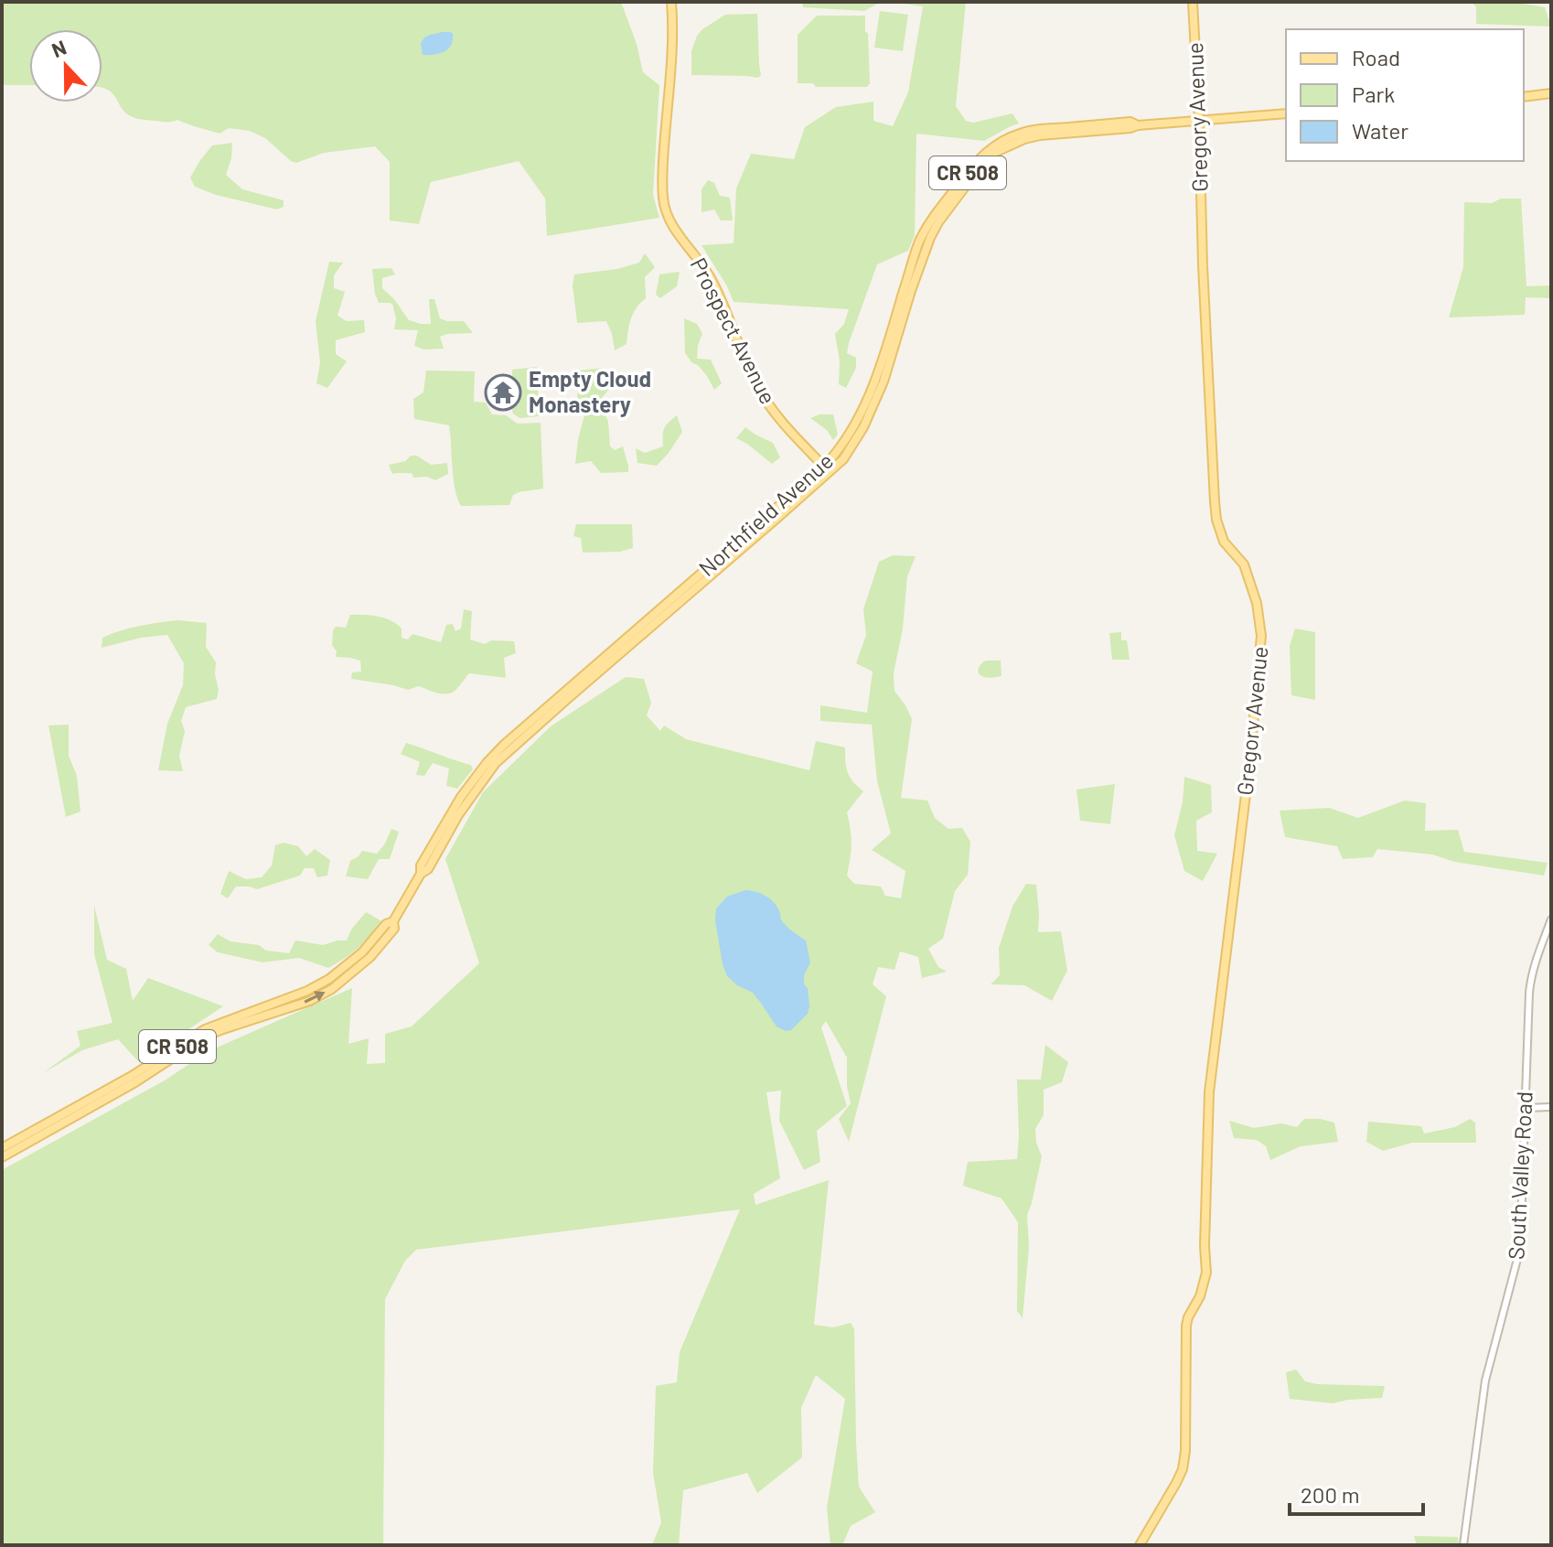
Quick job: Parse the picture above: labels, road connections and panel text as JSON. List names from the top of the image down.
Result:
{
  "streets": {
    "main road": [
      "Gregory Avenue",
      "CR 508",
      "Prospect Avenue",
      "Northfield Avenue"
    ],
    "street": ["South Valley Road"]
  },
  "crossings": [
    ["Gregory Avenue", "Northfield Avenue"],
    ["Prospect Avenue", "Northfield Avenue"]
  ],
  "places": {
    "temple": ["Empty Cloud Monastery"]
  },
  "legend": ["Road", "Park", "Water"],
  "scale_bar": "200 m",
  "north": "top"
}
